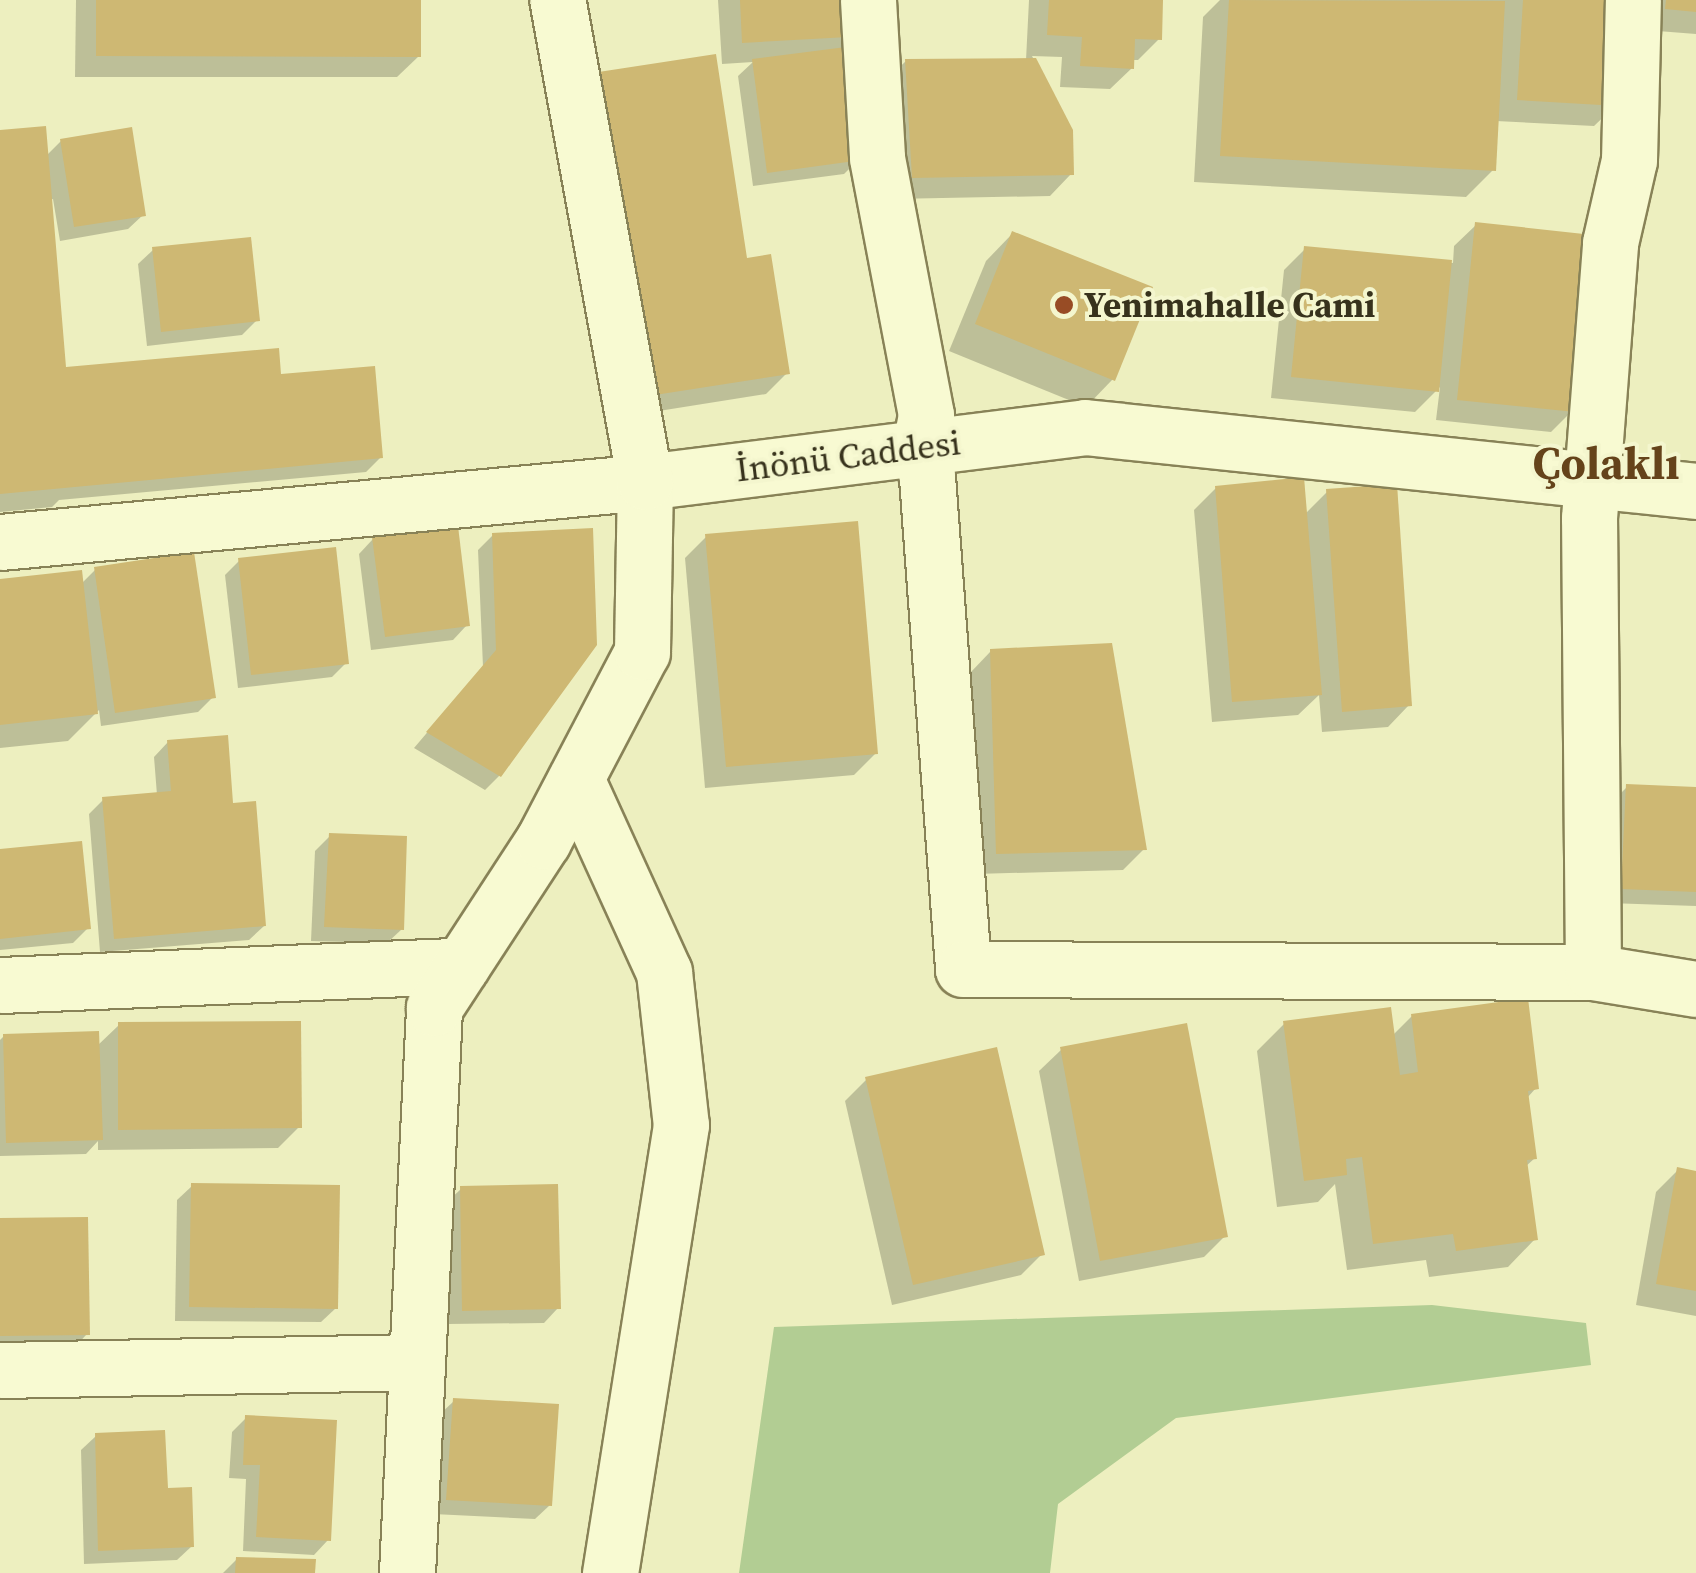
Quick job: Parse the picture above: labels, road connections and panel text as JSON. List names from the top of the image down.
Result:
{
  "streets": {
    "street": ["İnönü Caddesi"]
  },
  "districts": ["Çolaklı"],
  "places": ["Yenimahalle Cami"]
}
